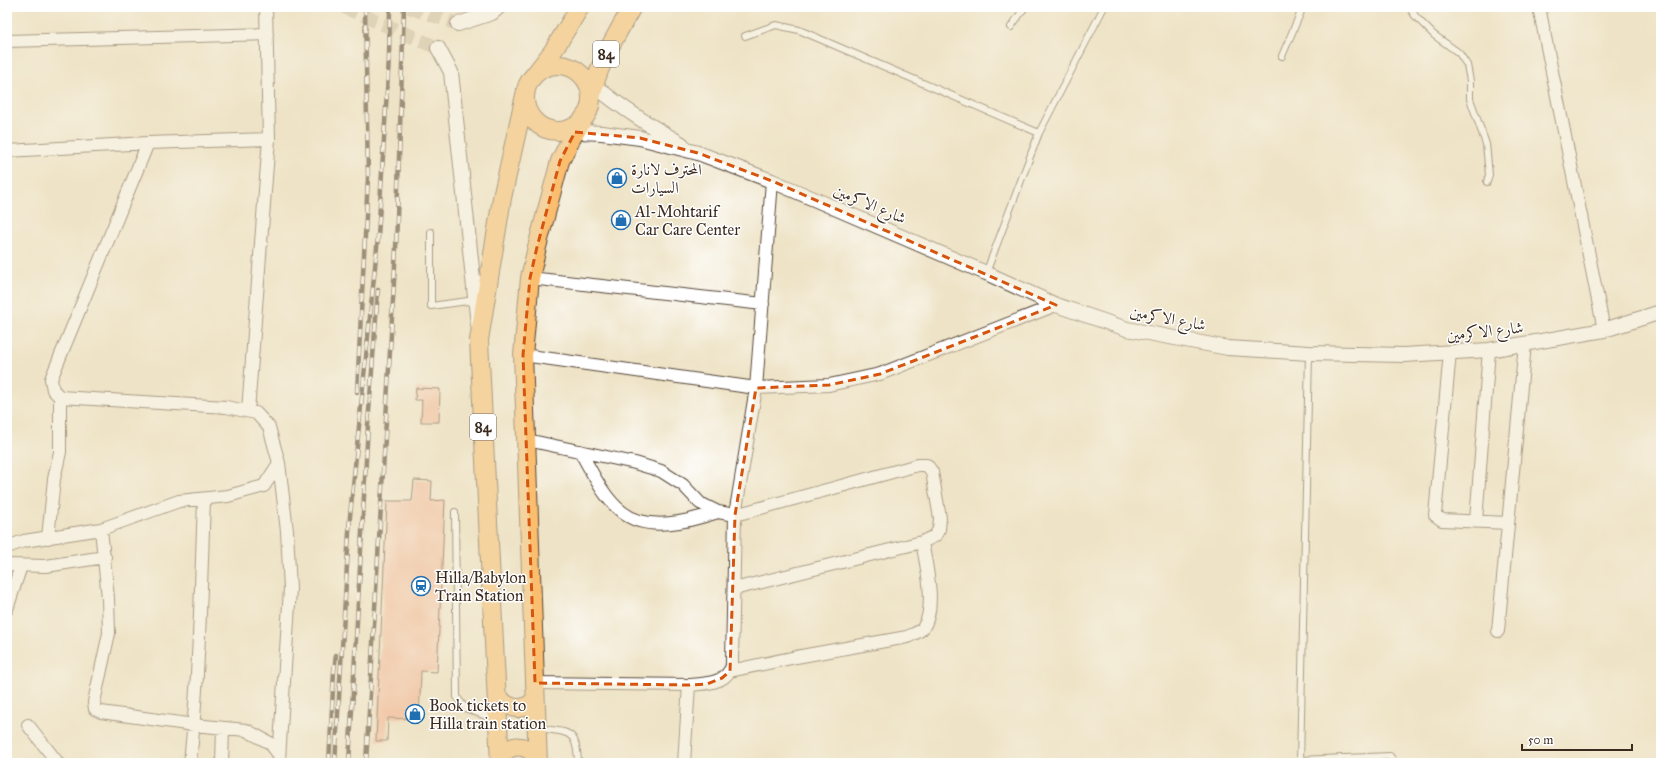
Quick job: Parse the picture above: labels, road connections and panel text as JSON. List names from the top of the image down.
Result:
{
  "streets": {
    "main road": ["84"],
    "street": ["شارع الاكرمين"]
  },
  "crossings": [
    ["84", "شارع الاكرمين"]
  ],
  "places": {
    "shop": ["المحترف لانارة السيارات", "Al-Mohtarif Car Care Center", "Book tickets to Hilla train station"],
    "station": ["Hilla/Babylon Train Station"]
  },
  "scale_bar": "50 m"
}
